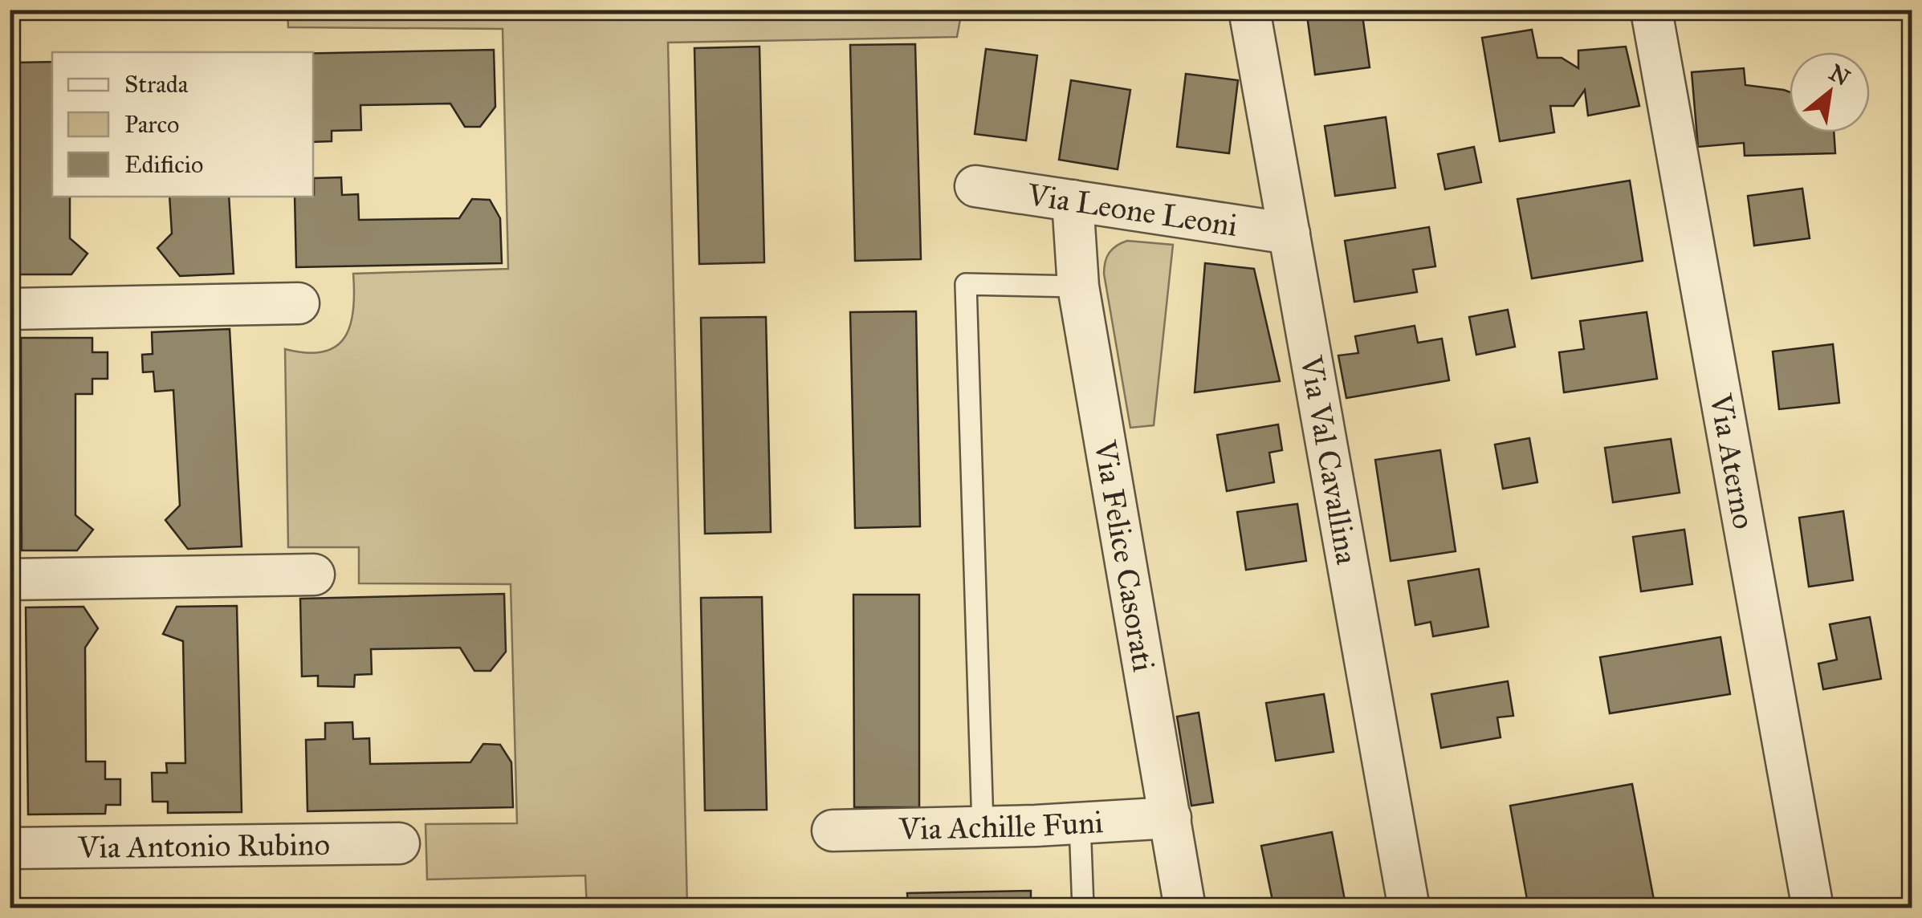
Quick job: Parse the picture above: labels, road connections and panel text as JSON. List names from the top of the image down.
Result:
{
  "streets": {
    "street": [
      "Via Leone Leoni",
      "Via Val Cavallina",
      "Via Aterno",
      "Via Felice Casorati",
      "Via Achille Funi",
      "Via Antonio Rubino"
    ]
  },
  "crossings": [
    ["Via Leone Leoni", "Via Val Cavallina"],
    ["Via Leone Leoni", "Via Felice Casorati"],
    ["Via Felice Casorati", "Via Achille Funi"]
  ],
  "legend": ["Strada", "Parco", "Edificio"],
  "north": "top right"
}
